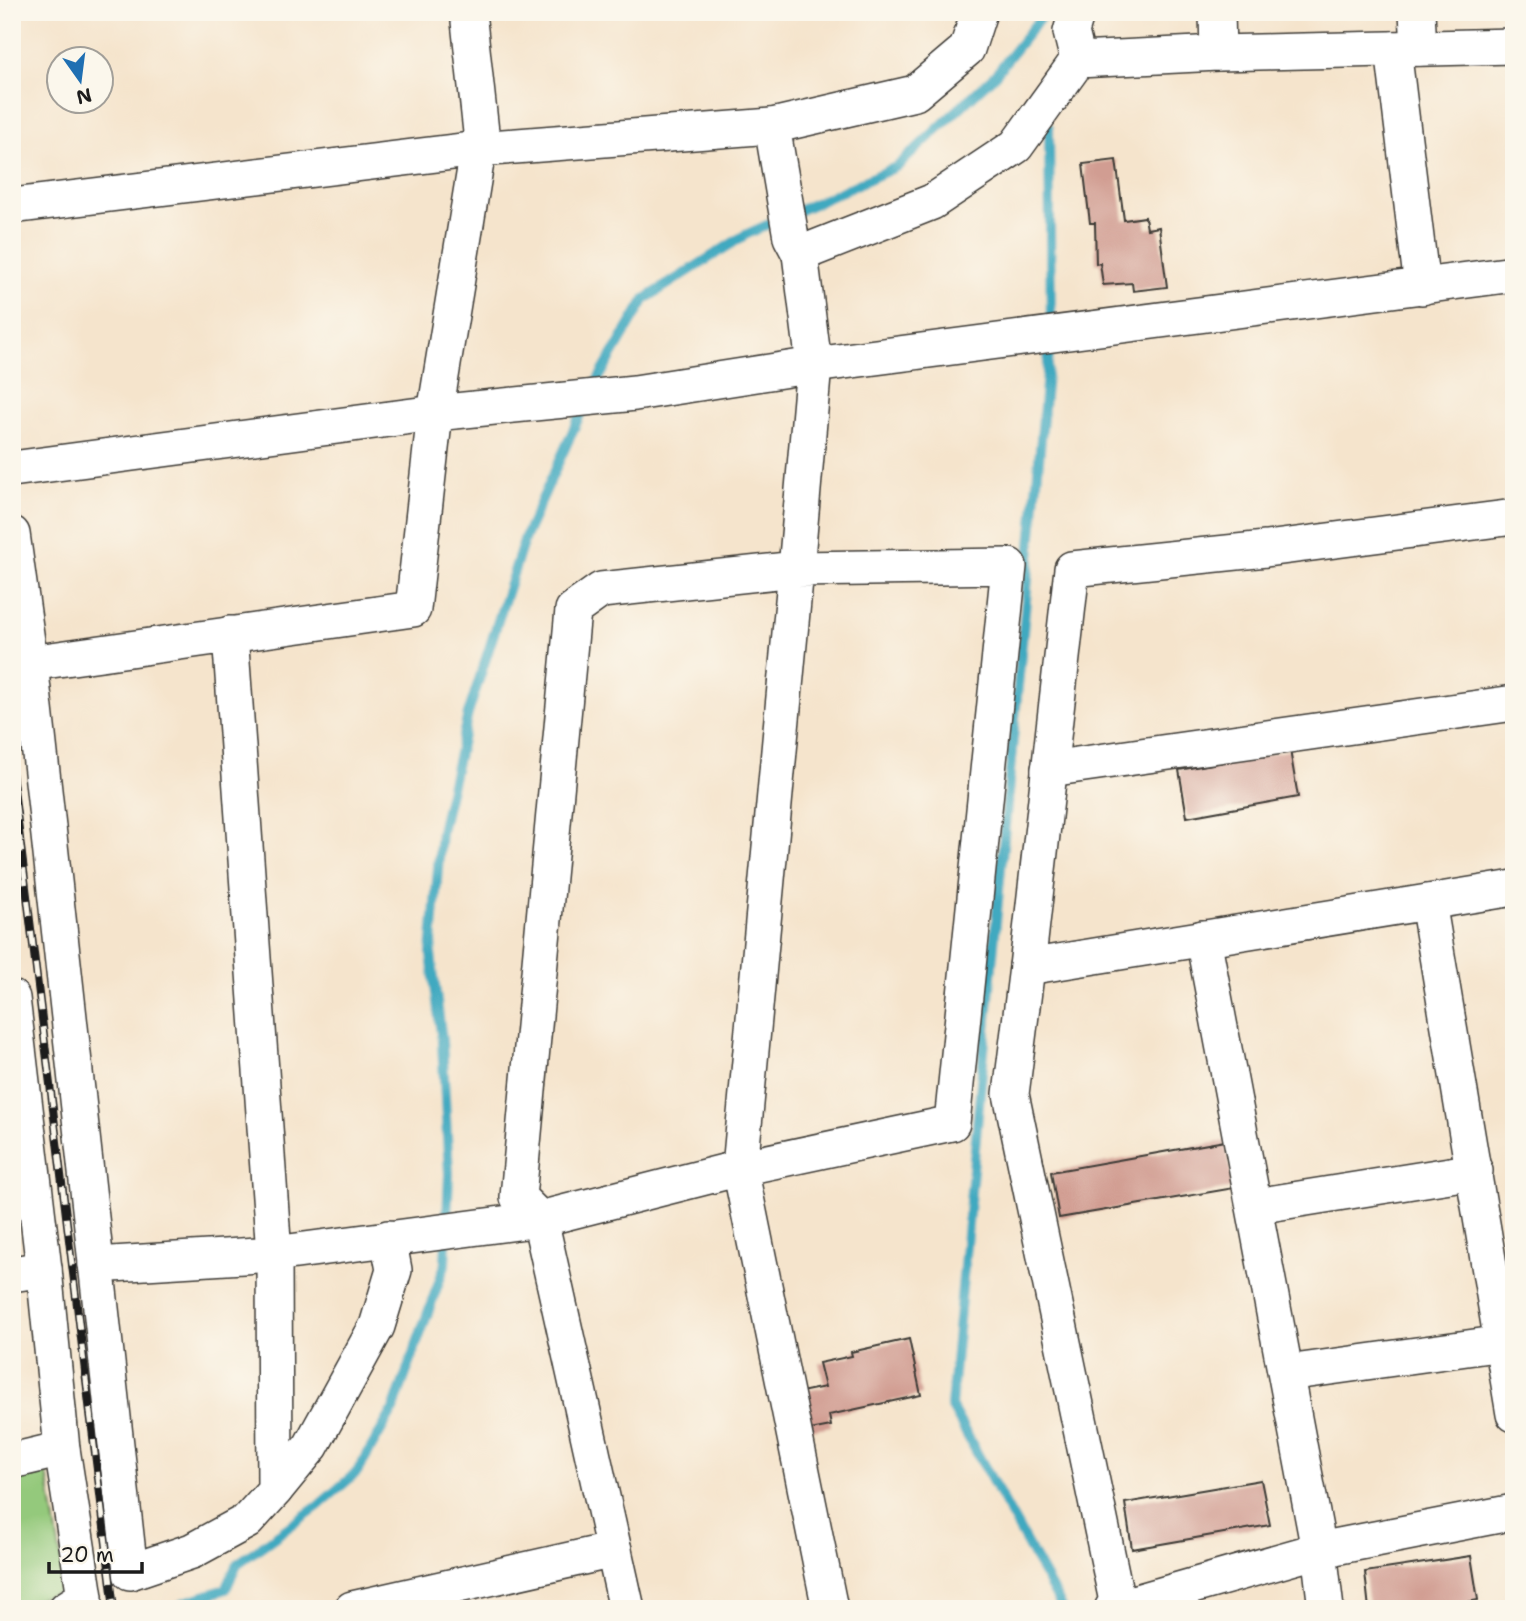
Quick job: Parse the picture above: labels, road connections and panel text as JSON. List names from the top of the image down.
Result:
{
  "scale_bar": "20 m",
  "north": "bottom"
}
